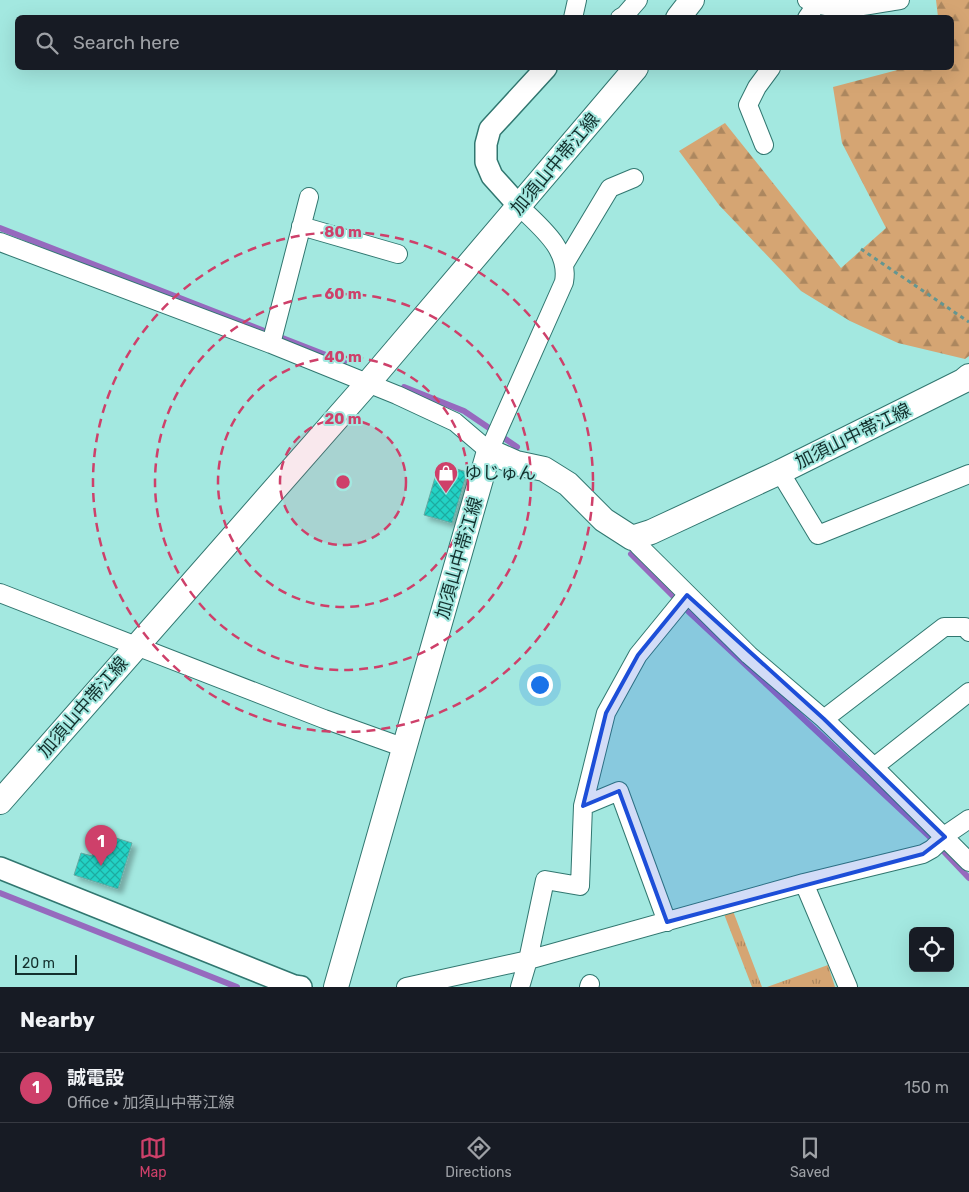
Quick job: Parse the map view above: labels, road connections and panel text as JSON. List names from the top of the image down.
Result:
{
  "streets": {
    "main road": ["加須山中帯江線"]
  },
  "places": {
    "shop": ["ゆじゅん"]
  },
  "scale_bar": "20 m",
  "page": {
    "search": "Search here",
    "pins": "1",
    "scale": "20 m",
    "heading": "Nearby",
    "list": [
      {
        "mark": "1",
        "name": "誠電設",
        "note": "Office · 加須山中帯江線",
        "value": "150 m"
      }
    ],
    "nav": ["Map", "Directions", "Saved"]
  },
  "rings": [
    "80 m",
    "60 m",
    "40 m",
    "20 m"
  ]
}
